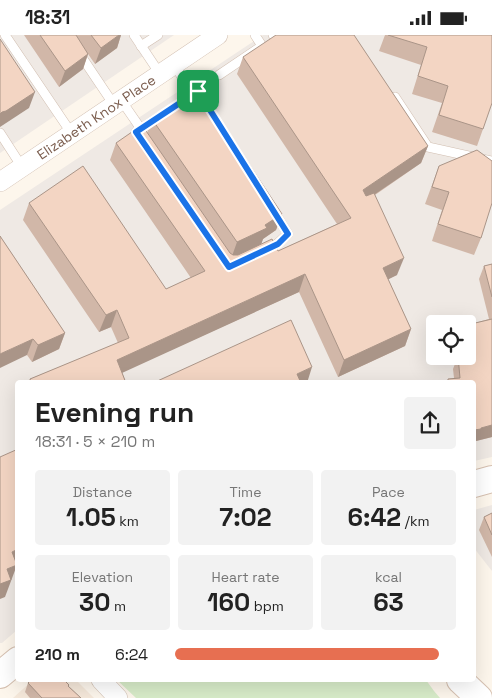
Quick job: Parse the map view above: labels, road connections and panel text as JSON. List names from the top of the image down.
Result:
{
  "streets": {
    "street": ["Elizabeth Knox Place"]
  },
  "page": {
    "status": "18:31",
    "heading": ["Evening run", "18:31 · 5 × 210 m"],
    "stats": [
      ["Distance", "1.05 km"],
      ["Time", "7:02"],
      ["Pace", "6:42 /km"],
      ["Elevation", "30 m"],
      ["Heart rate", "160 bpm"],
      ["kcal", "63"]
    ],
    "list": [
      {
        "name": "210 m",
        "note": "6:24"
      }
    ]
  }
}
